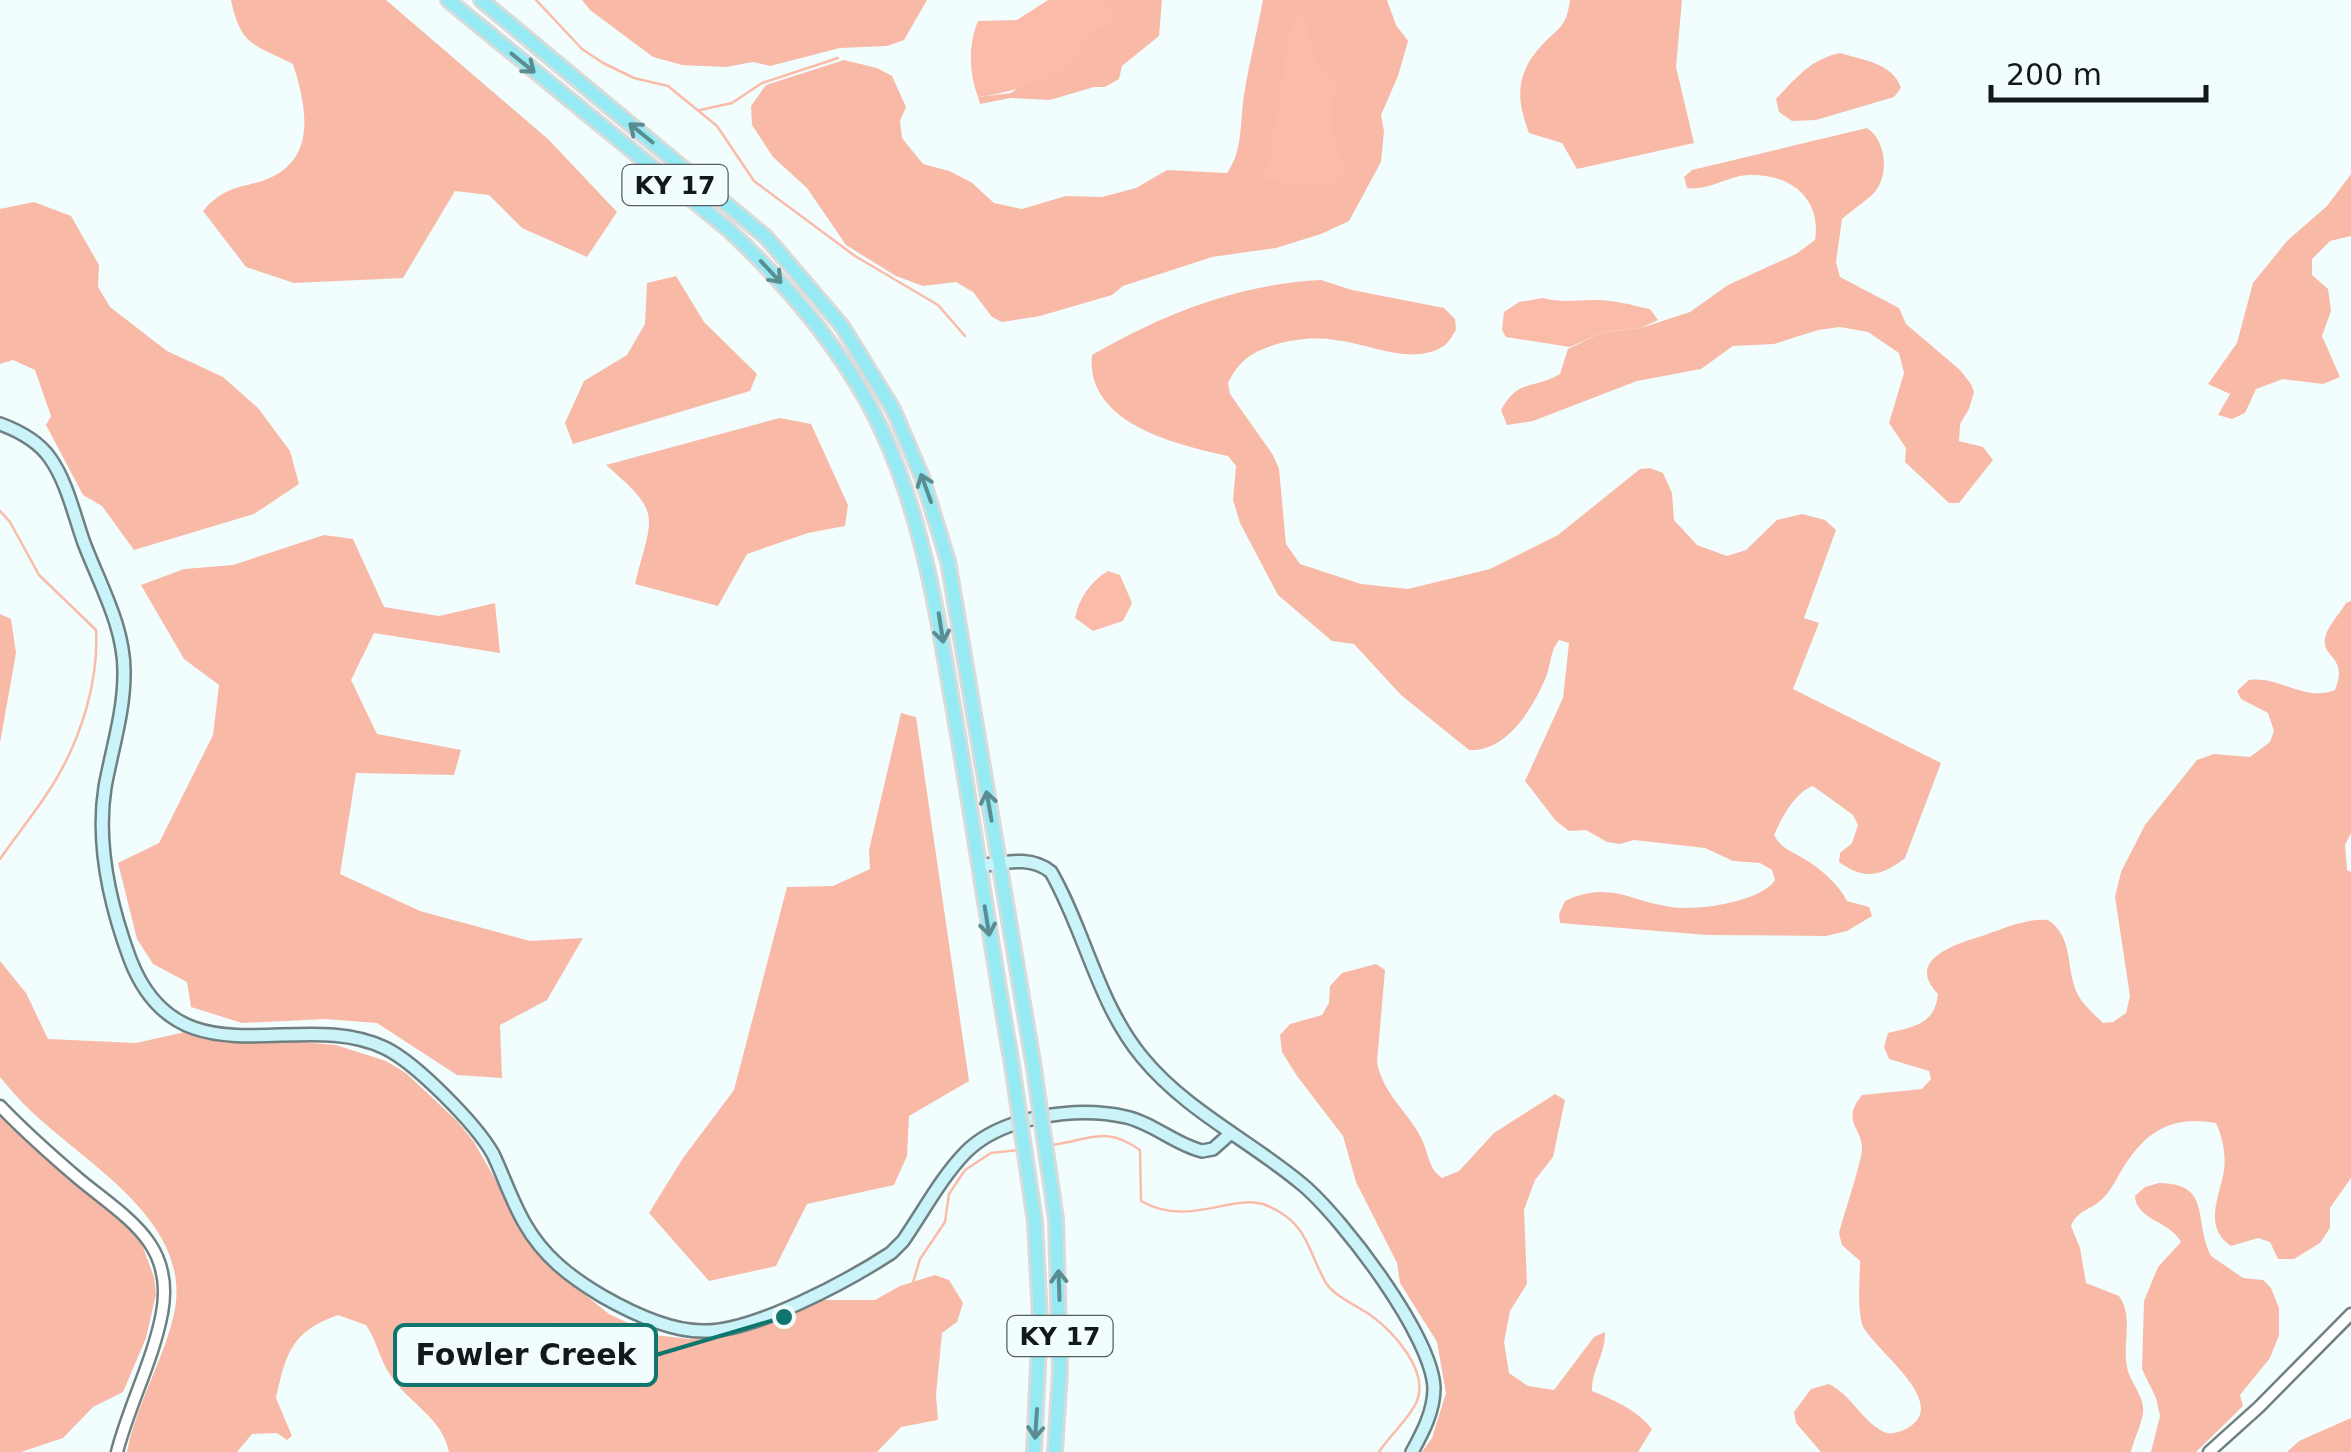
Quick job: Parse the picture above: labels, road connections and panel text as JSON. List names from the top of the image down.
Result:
{
  "streets": {
    "main road": ["KY 17"]
  },
  "places": ["Fowler Creek"],
  "scale_bar": "200 m"
}
